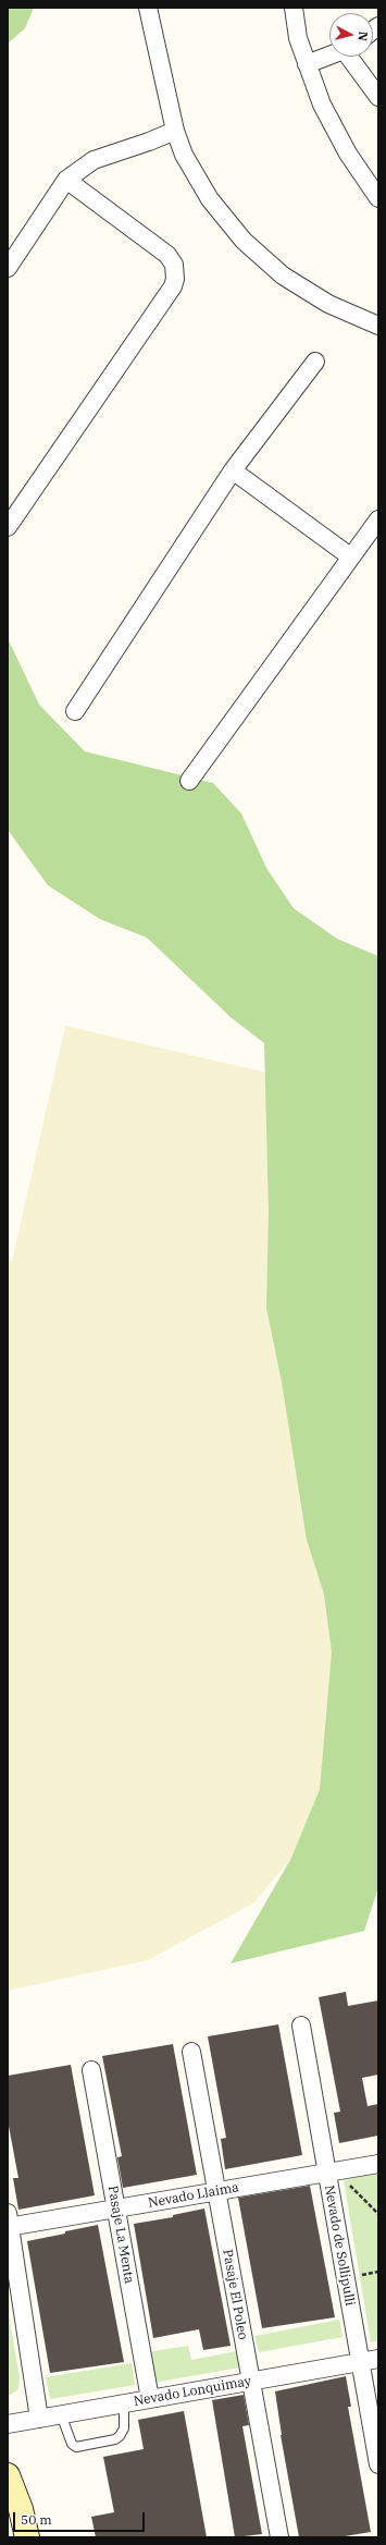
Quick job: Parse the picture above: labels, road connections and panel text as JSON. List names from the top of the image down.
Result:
{
  "streets": {
    "street": [
      "Nevado Llaima",
      "Pasaje La Menta",
      "Nevado de Sollipulli",
      "Pasaje El Poleo",
      "Nevado Lonquimay"
    ]
  },
  "crossings": [
    ["Nevado Llaima", "Pasaje La Menta"],
    ["Nevado Llaima", "Nevado de Sollipulli"],
    ["Nevado Llaima", "Pasaje El Poleo"],
    ["Pasaje La Menta", "Nevado Lonquimay"],
    ["Nevado de Sollipulli", "Nevado Lonquimay"],
    ["Pasaje El Poleo", "Nevado Lonquimay"]
  ],
  "scale_bar": "50 m",
  "north": "right"
}
